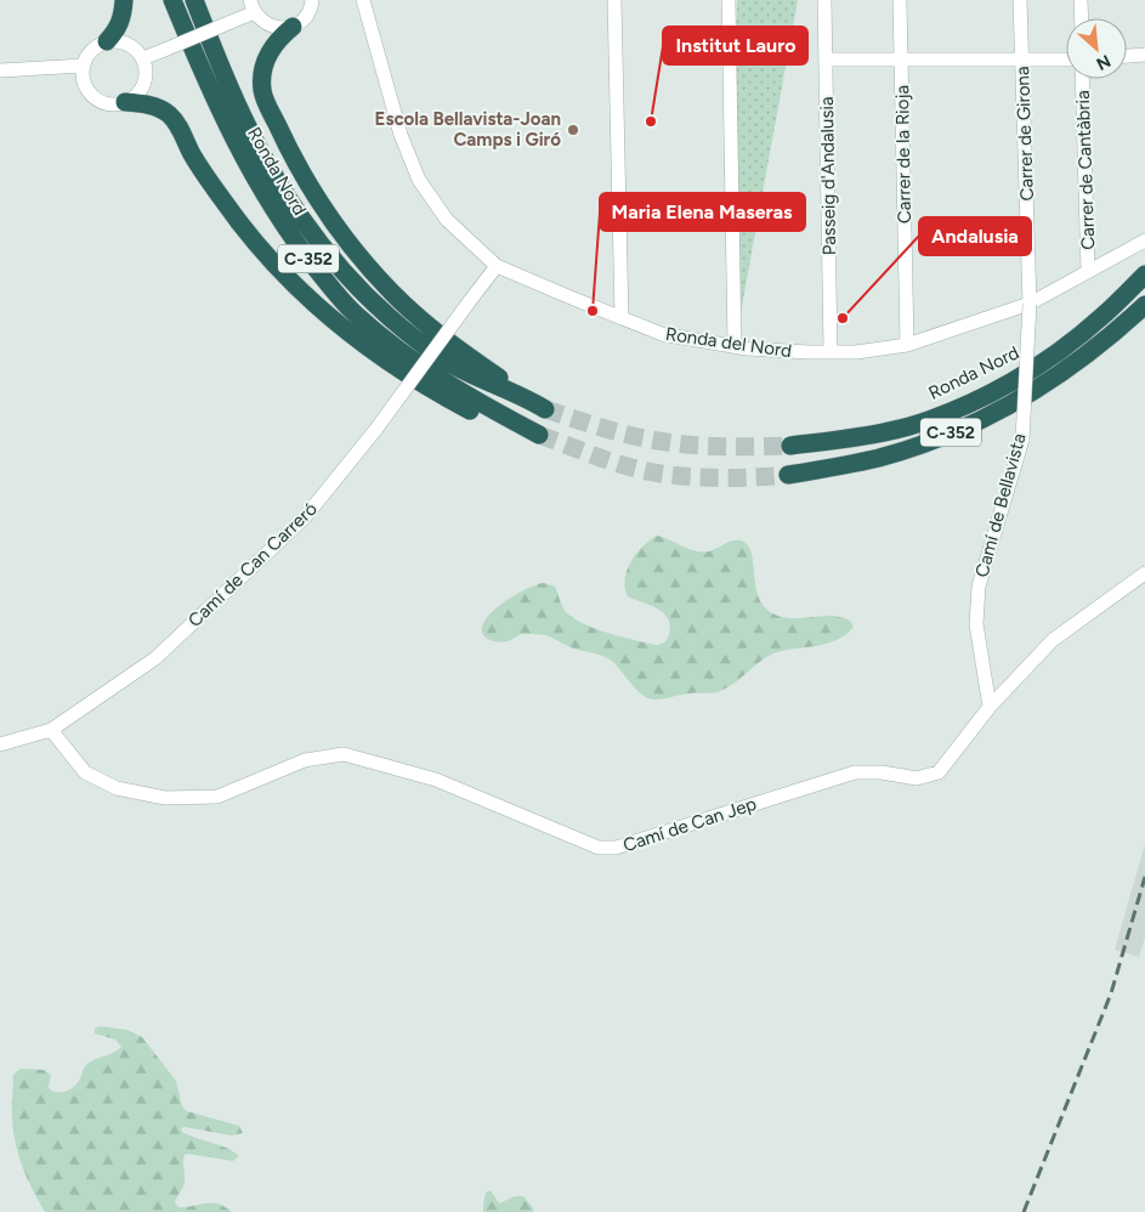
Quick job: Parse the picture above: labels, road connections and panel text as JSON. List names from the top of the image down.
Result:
{
  "streets": {
    "highway": ["Ronda Nord", "C-352"],
    "street": [
      "Carrer de Girona",
      "Carrer de la Rioja",
      "Carrer de Cantàbria",
      "Passeig d'Andalusia",
      "Ronda del Nord",
      "Camí de Bellavista",
      "Camí de Can Carreró",
      "Camí de Can Jep"
    ]
  },
  "crossings": [
    ["Carrer de Girona", "Ronda del Nord"],
    ["Carrer de Girona", "Camí de Bellavista"],
    ["Carrer de la Rioja", "Ronda del Nord"],
    ["Carrer de Cantàbria", "Ronda del Nord"],
    ["Passeig d'Andalusia", "Ronda del Nord"],
    ["Ronda del Nord", "Camí de Bellavista"],
    ["Ronda del Nord", "Camí de Can Carreró"],
    ["Camí de Bellavista", "Camí de Can Jep"],
    ["Camí de Can Carreró", "Camí de Can Jep"]
  ],
  "places": [
    "Institut Lauro",
    "Escola Bellavista-Joan Camps i Giró",
    "Maria Elena Maseras",
    "Andalusia"
  ],
  "north": "bottom right"
}
